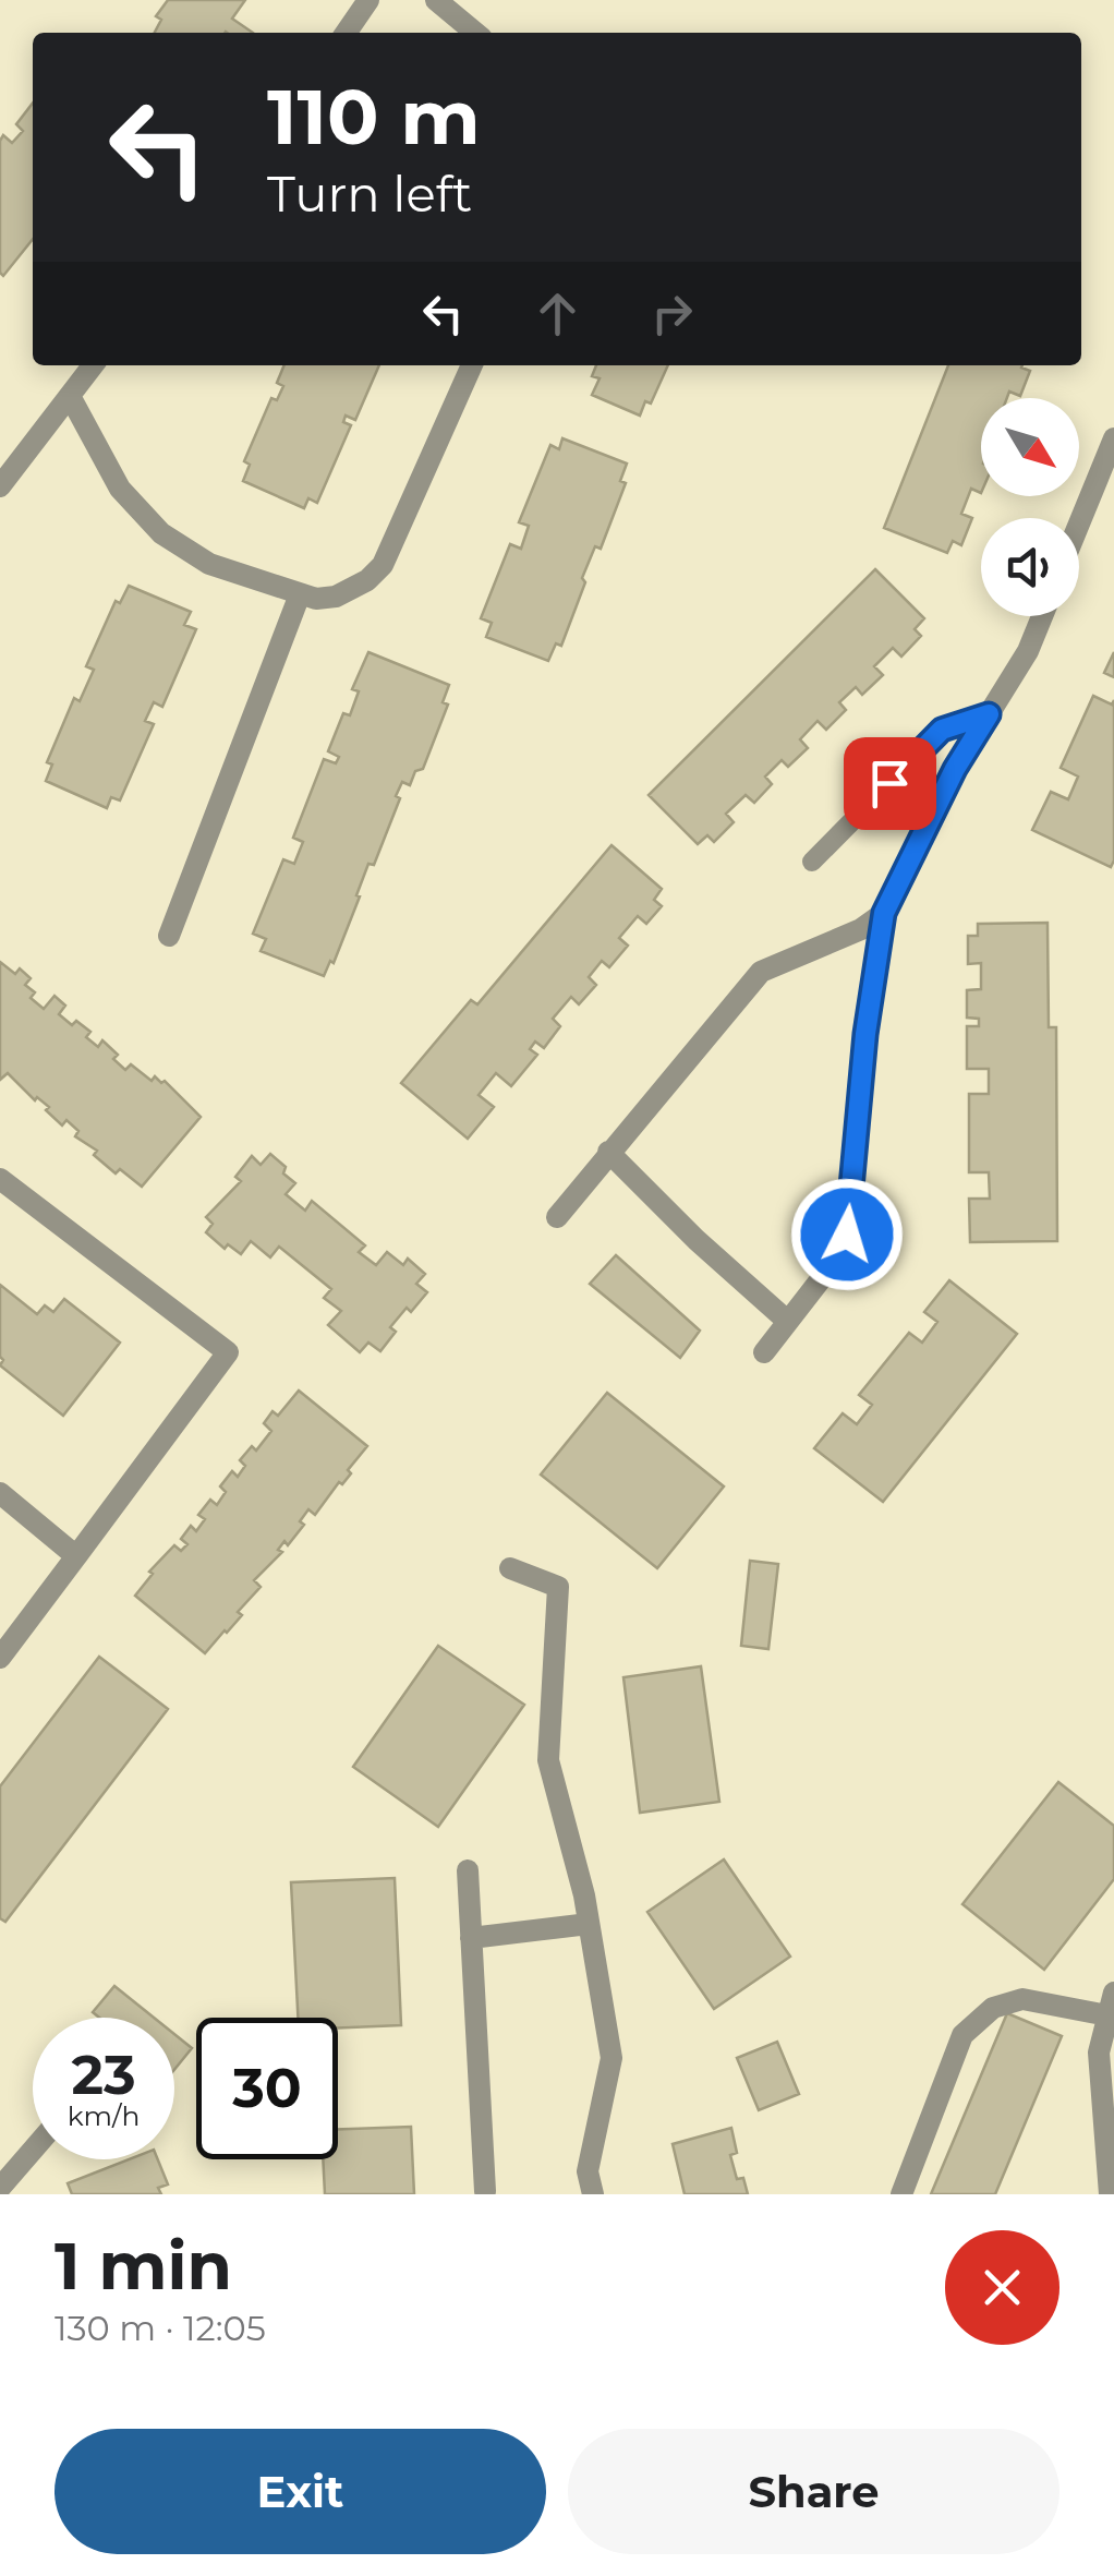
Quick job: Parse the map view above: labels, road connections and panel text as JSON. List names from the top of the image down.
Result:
{
  "north": "bottom right",
  "page": {
    "turn": ["110 m", "Turn left"],
    "speed": "23 km/h",
    "limit": "30",
    "heading": ["1 min", "130 m · 12:05"],
    "buttons": ["Exit", "Share"]
  }
}
